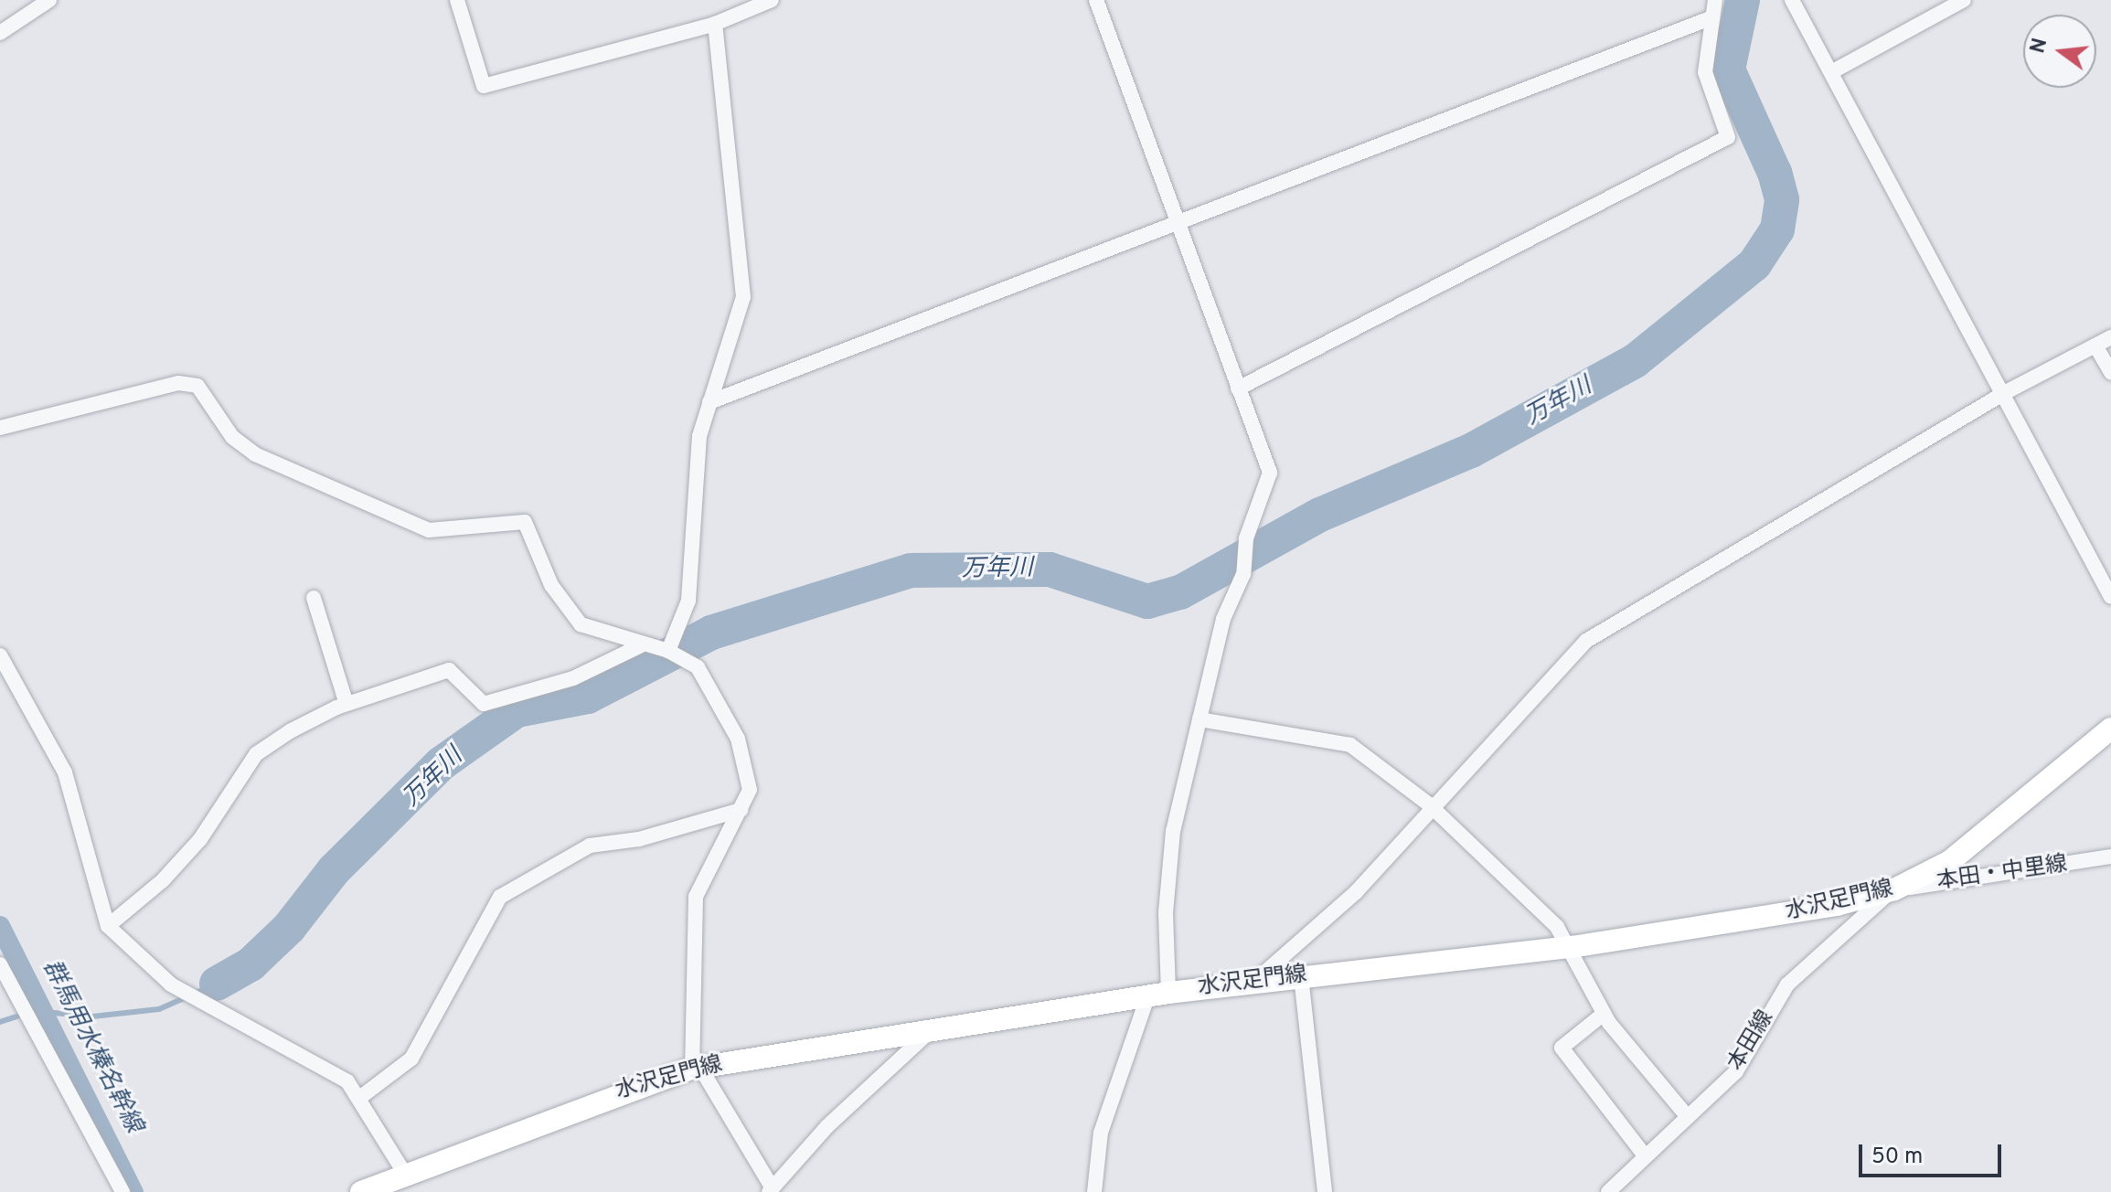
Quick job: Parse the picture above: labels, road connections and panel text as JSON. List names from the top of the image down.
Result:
{
  "streets": {
    "main road": ["水沢足門線"],
    "street": ["本田・中里線", "本田線"]
  },
  "crossings": [
    ["本田・中里線", "水沢足門線"],
    ["本田・中里線", "本田線"],
    ["水沢足門線", "本田線"]
  ],
  "water": ["万年川", "群馬用水榛名幹線"],
  "scale_bar": "50 m",
  "north": "left"
}
